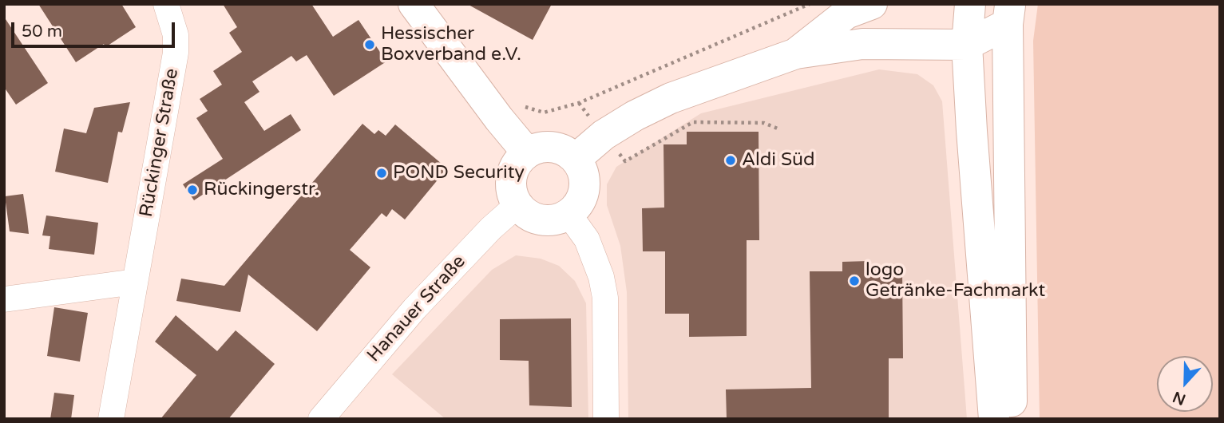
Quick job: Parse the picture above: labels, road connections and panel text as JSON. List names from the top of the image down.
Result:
{
  "streets": {
    "street": ["Rückinger Straße", "Hanauer Straße"]
  },
  "places": [
    "Hessischer Boxverband e.V.",
    "Aldi Süd",
    "POND Security",
    "Rückingerstr.",
    "logo Getränke-Fachmarkt"
  ],
  "scale_bar": "50 m",
  "north": "bottom"
}
